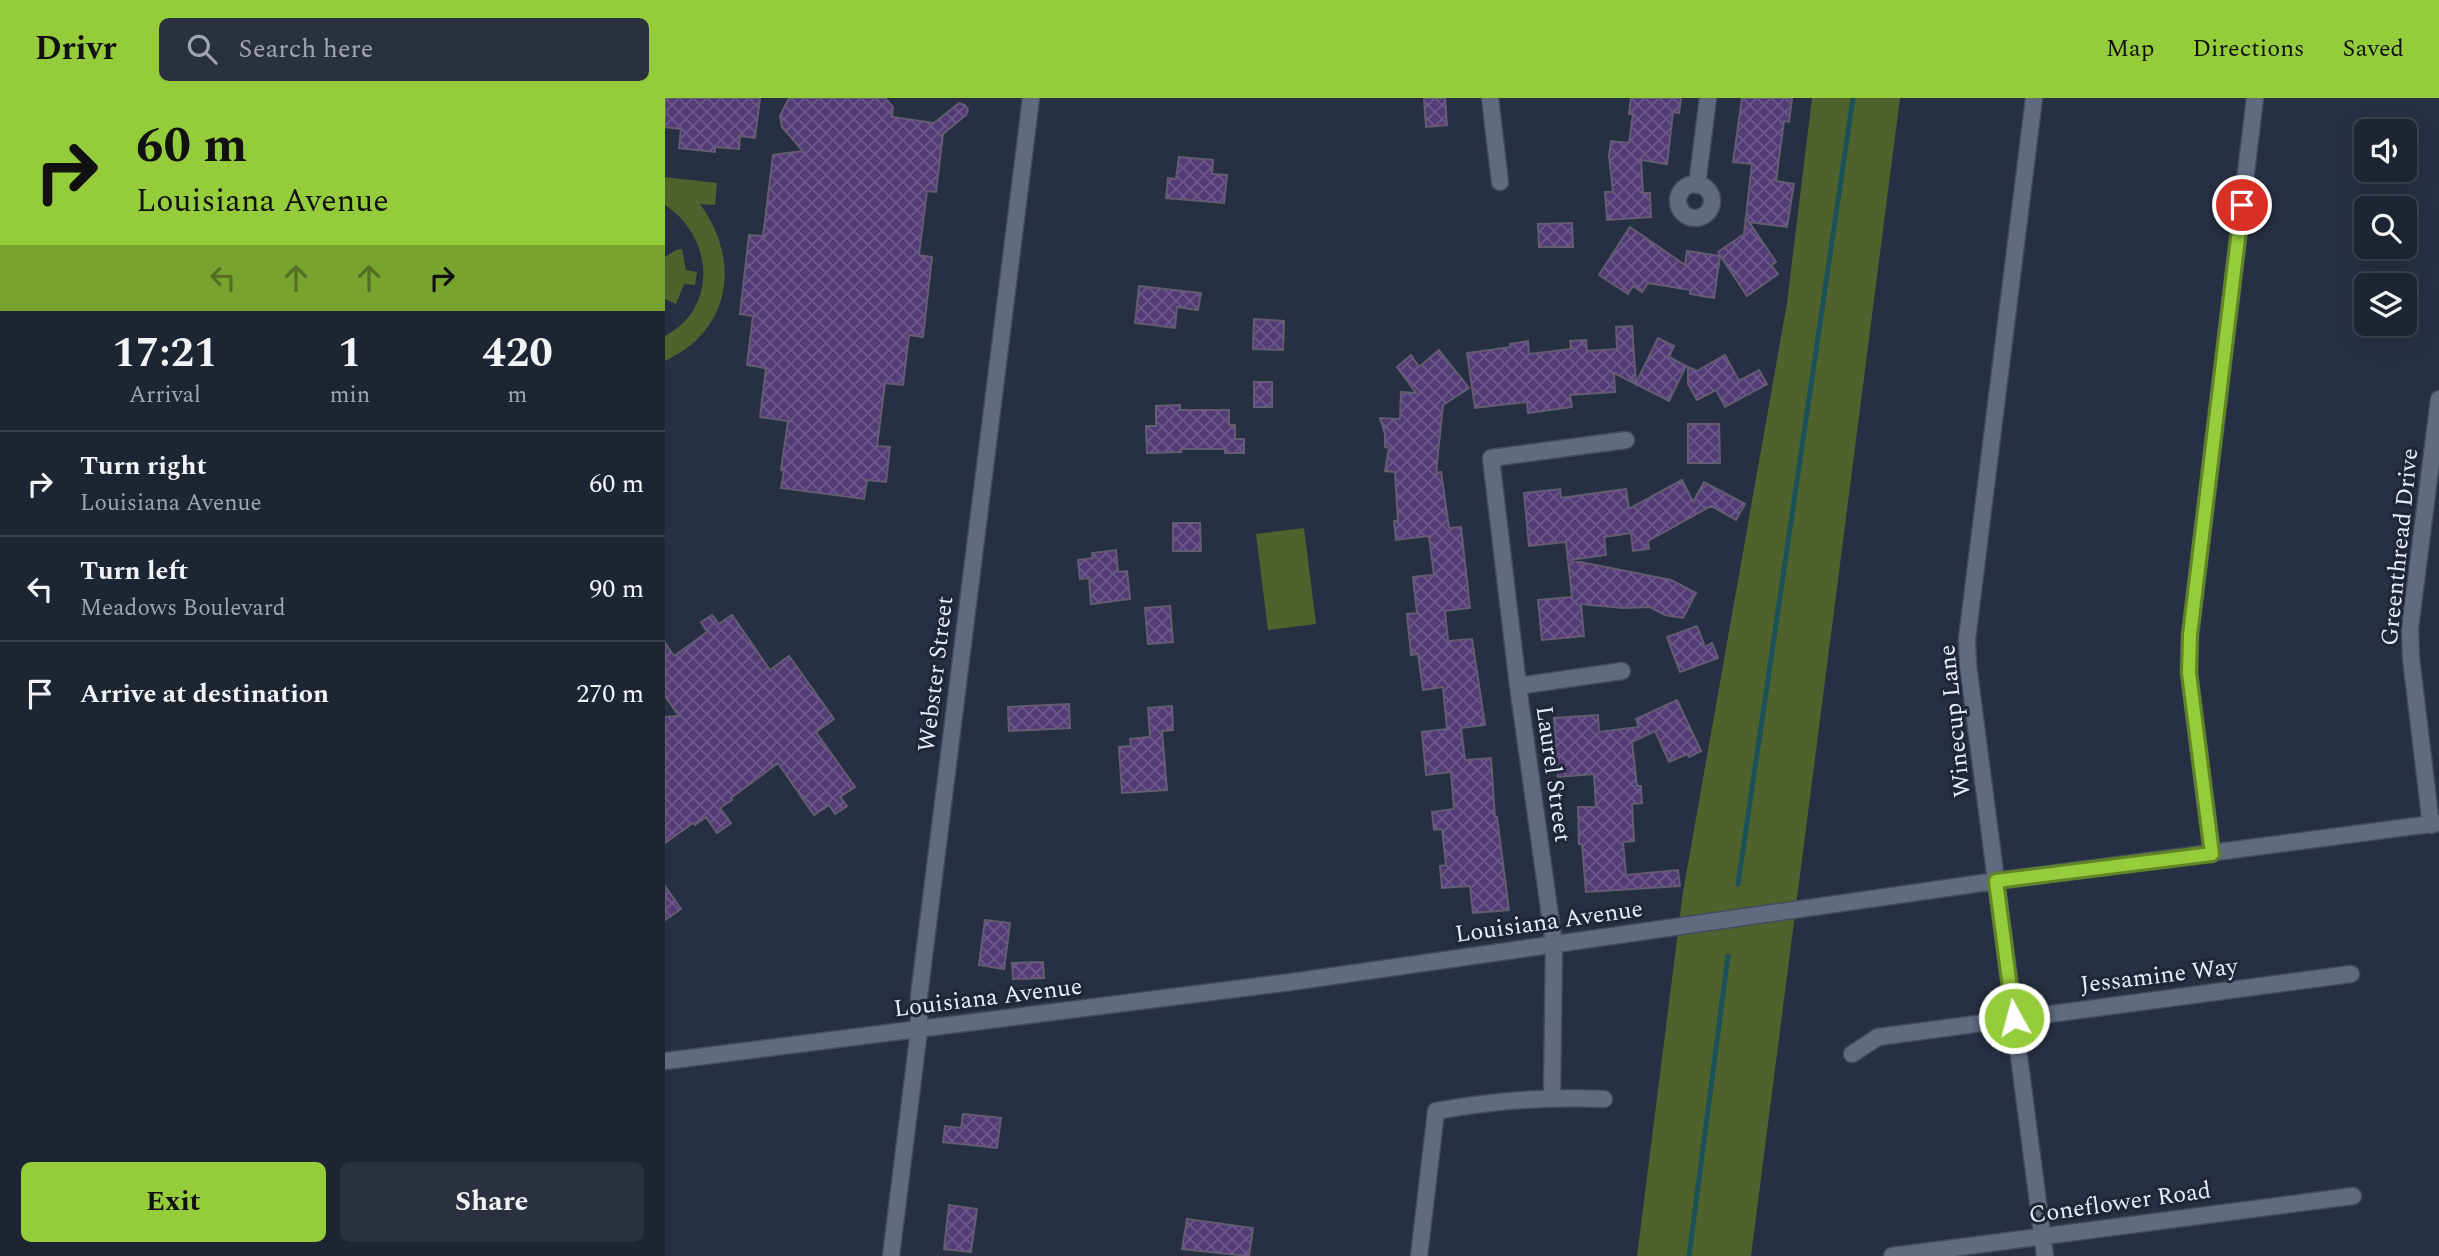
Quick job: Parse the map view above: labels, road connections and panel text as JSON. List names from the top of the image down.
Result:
{
  "streets": {
    "street": [
      "Greenthread Drive",
      "Webster Street",
      "Winecup Lane",
      "Laurel Street",
      "Louisiana Avenue",
      "Jessamine Way",
      "Coneflower Road"
    ]
  },
  "crossings": [
    ["Greenthread Drive", "Louisiana Avenue"],
    ["Webster Street", "Louisiana Avenue"],
    ["Winecup Lane", "Louisiana Avenue"],
    ["Winecup Lane", "Jessamine Way"],
    ["Winecup Lane", "Coneflower Road"],
    ["Laurel Street", "Louisiana Avenue"]
  ],
  "page": {
    "header": "Drivr",
    "search": "Search here",
    "nav": ["Map", "Directions", "Saved"],
    "turn": ["60 m", "Louisiana Avenue"],
    "eta": [
      "17:21",
      "Arrival",
      "1",
      "min",
      "420",
      "m"
    ],
    "list": [
      {
        "name": "Turn right",
        "note": "Louisiana Avenue",
        "value": "60 m"
      },
      {
        "name": "Turn left",
        "note": "Meadows Boulevard",
        "value": "90 m"
      },
      {
        "name": "Arrive at destination",
        "value": "270 m"
      }
    ],
    "buttons": ["Exit", "Share"]
  }
}
